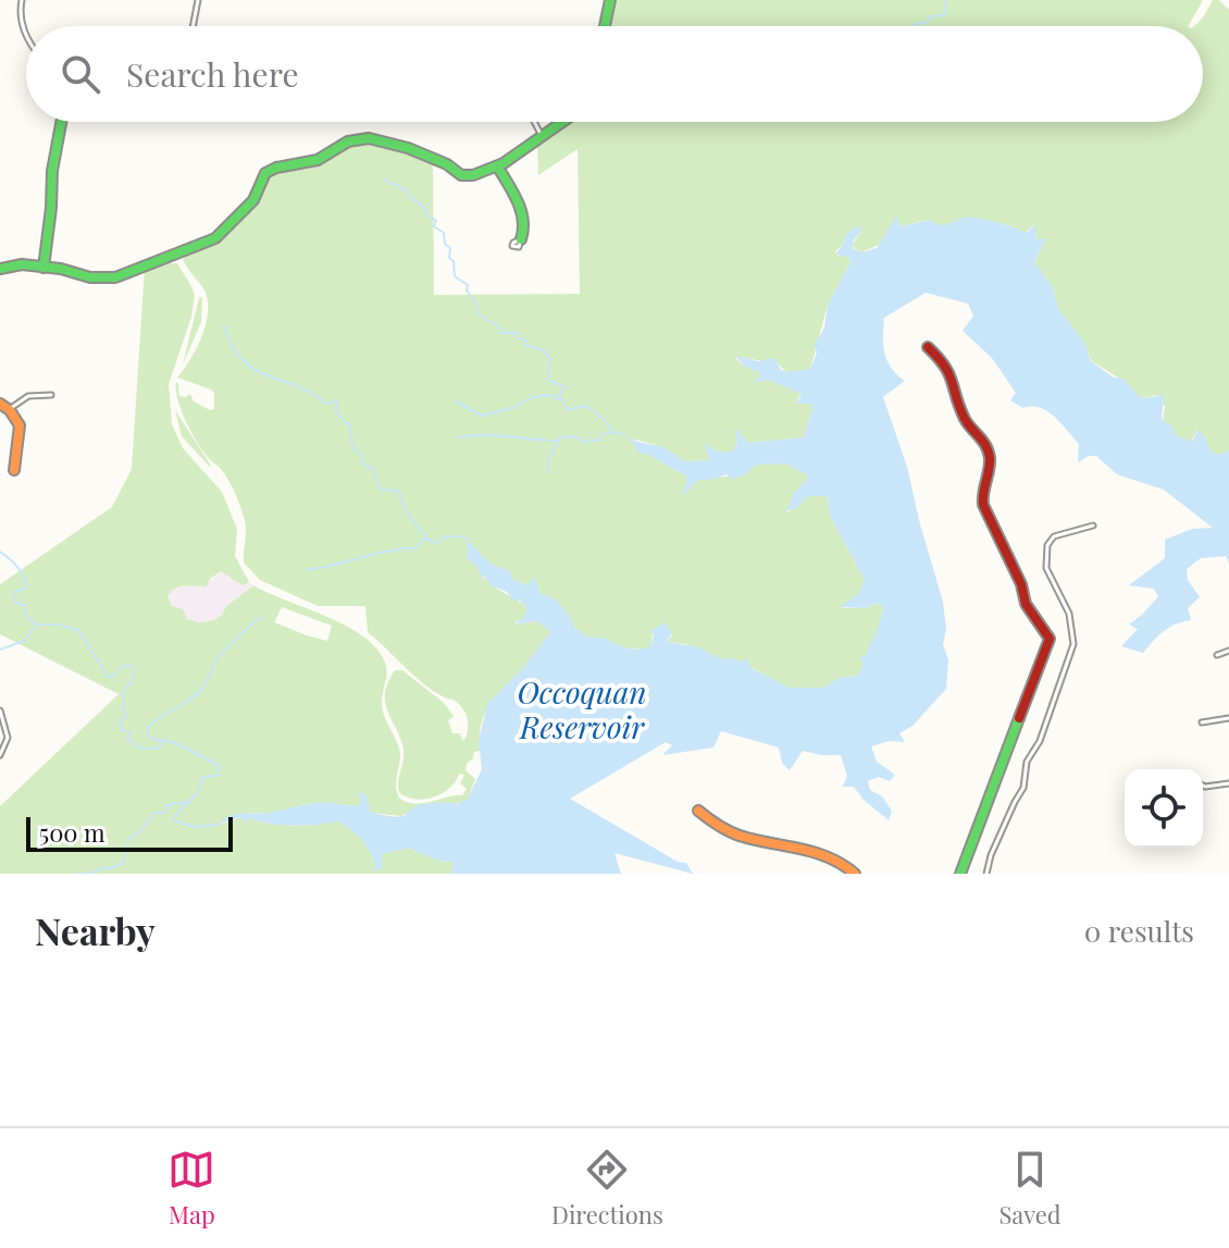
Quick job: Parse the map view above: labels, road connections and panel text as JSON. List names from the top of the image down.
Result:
{
  "water": ["Occoquan Reservoir"],
  "scale_bar": "500 m",
  "page": {
    "search": "Search here",
    "scale": "500 m",
    "heading": ["Nearby", "0 results"],
    "nav": ["Map", "Directions", "Saved"]
  }
}
